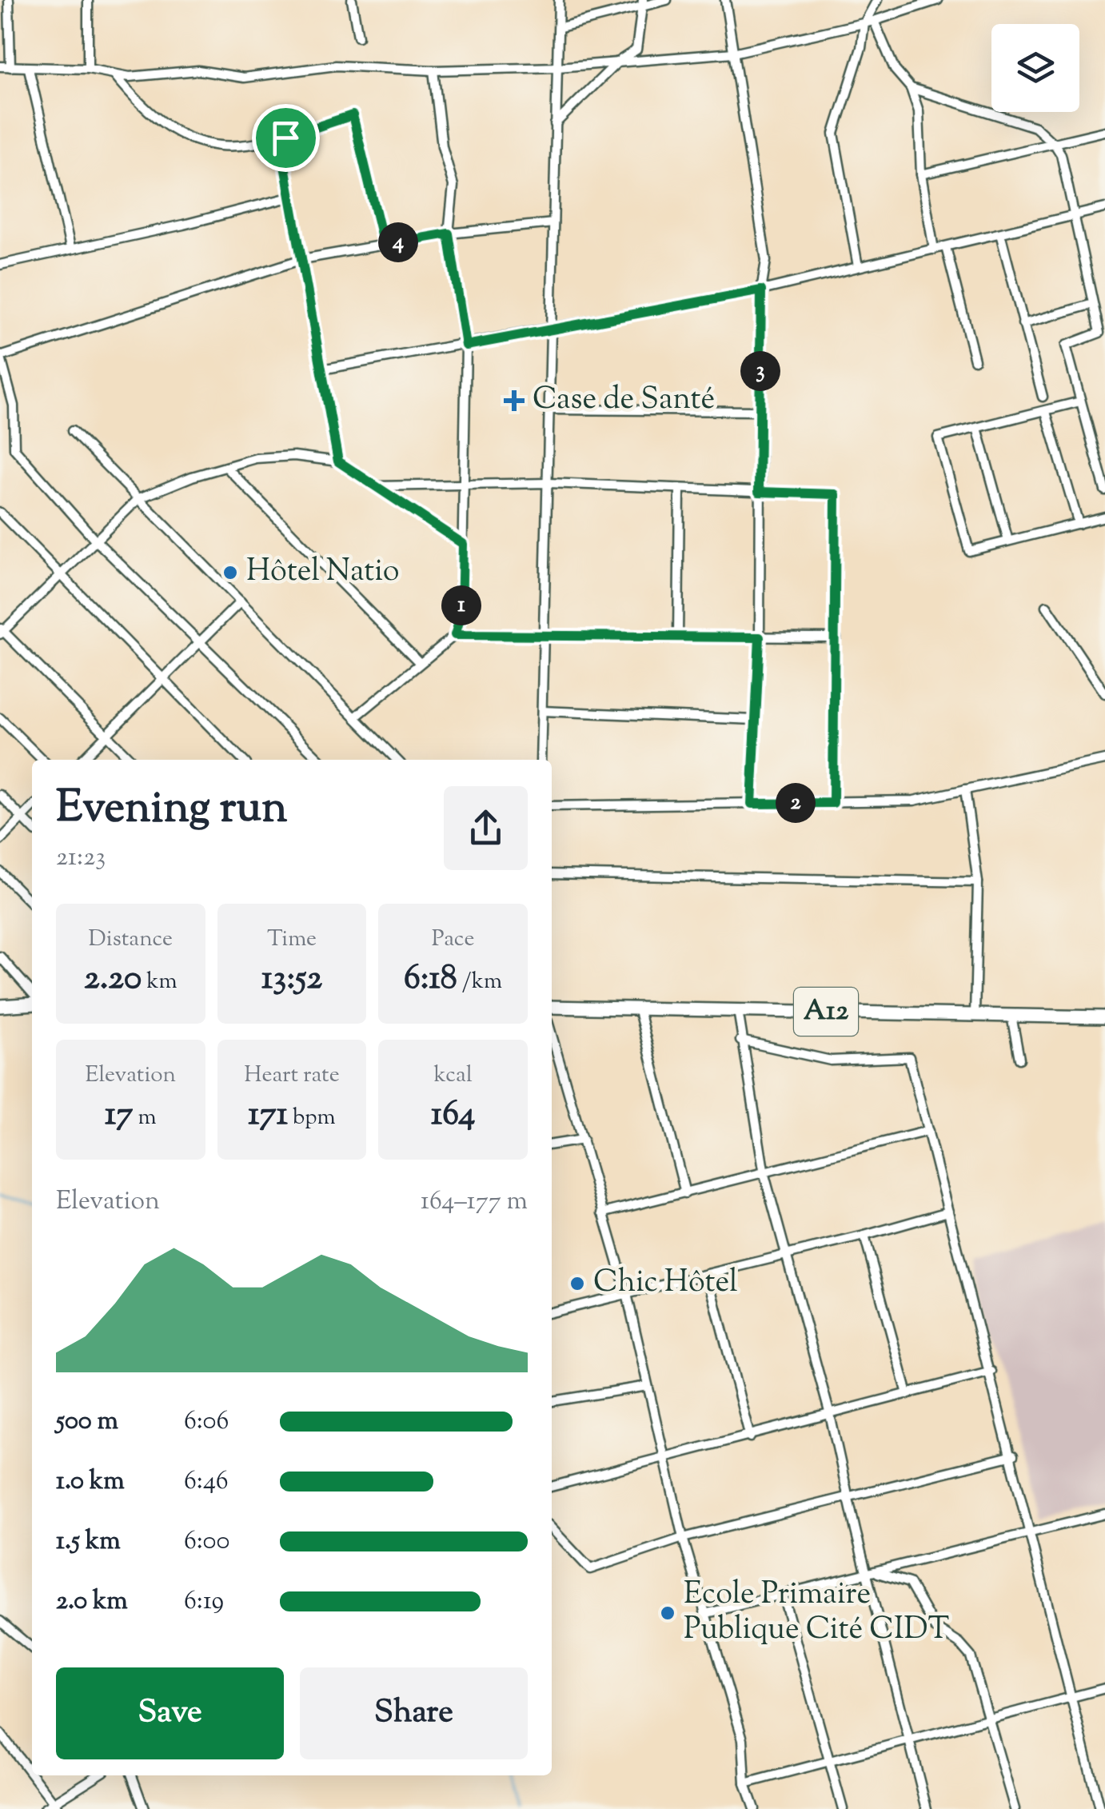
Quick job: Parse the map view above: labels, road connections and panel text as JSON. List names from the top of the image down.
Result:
{
  "streets": {
    "main road": ["A12"]
  },
  "places": {
    "health": ["Case de Santé"],
    "other": ["Hôtel Natio", "Chic Hôtel", "Ecole Primaire Publique Cité CIDT"]
  },
  "page": {
    "pins": [
      "4",
      "3",
      "1",
      "2"
    ],
    "heading": ["Evening run", "21:23"],
    "stats": [
      ["Distance", "2.20 km"],
      ["Time", "13:52"],
      ["Pace", "6:18 /km"],
      ["Elevation", "17 m"],
      ["Heart rate", "171 bpm"],
      ["kcal", "164"]
    ],
    "chart": ["Elevation", "164–177 m"],
    "list": [
      {
        "name": "500 m",
        "note": "6:06"
      },
      {
        "name": "1.0 km",
        "note": "6:46"
      },
      {
        "name": "1.5 km",
        "note": "6:00"
      },
      {
        "name": "2.0 km",
        "note": "6:19"
      }
    ],
    "buttons": ["Save", "Share"]
  }
}
